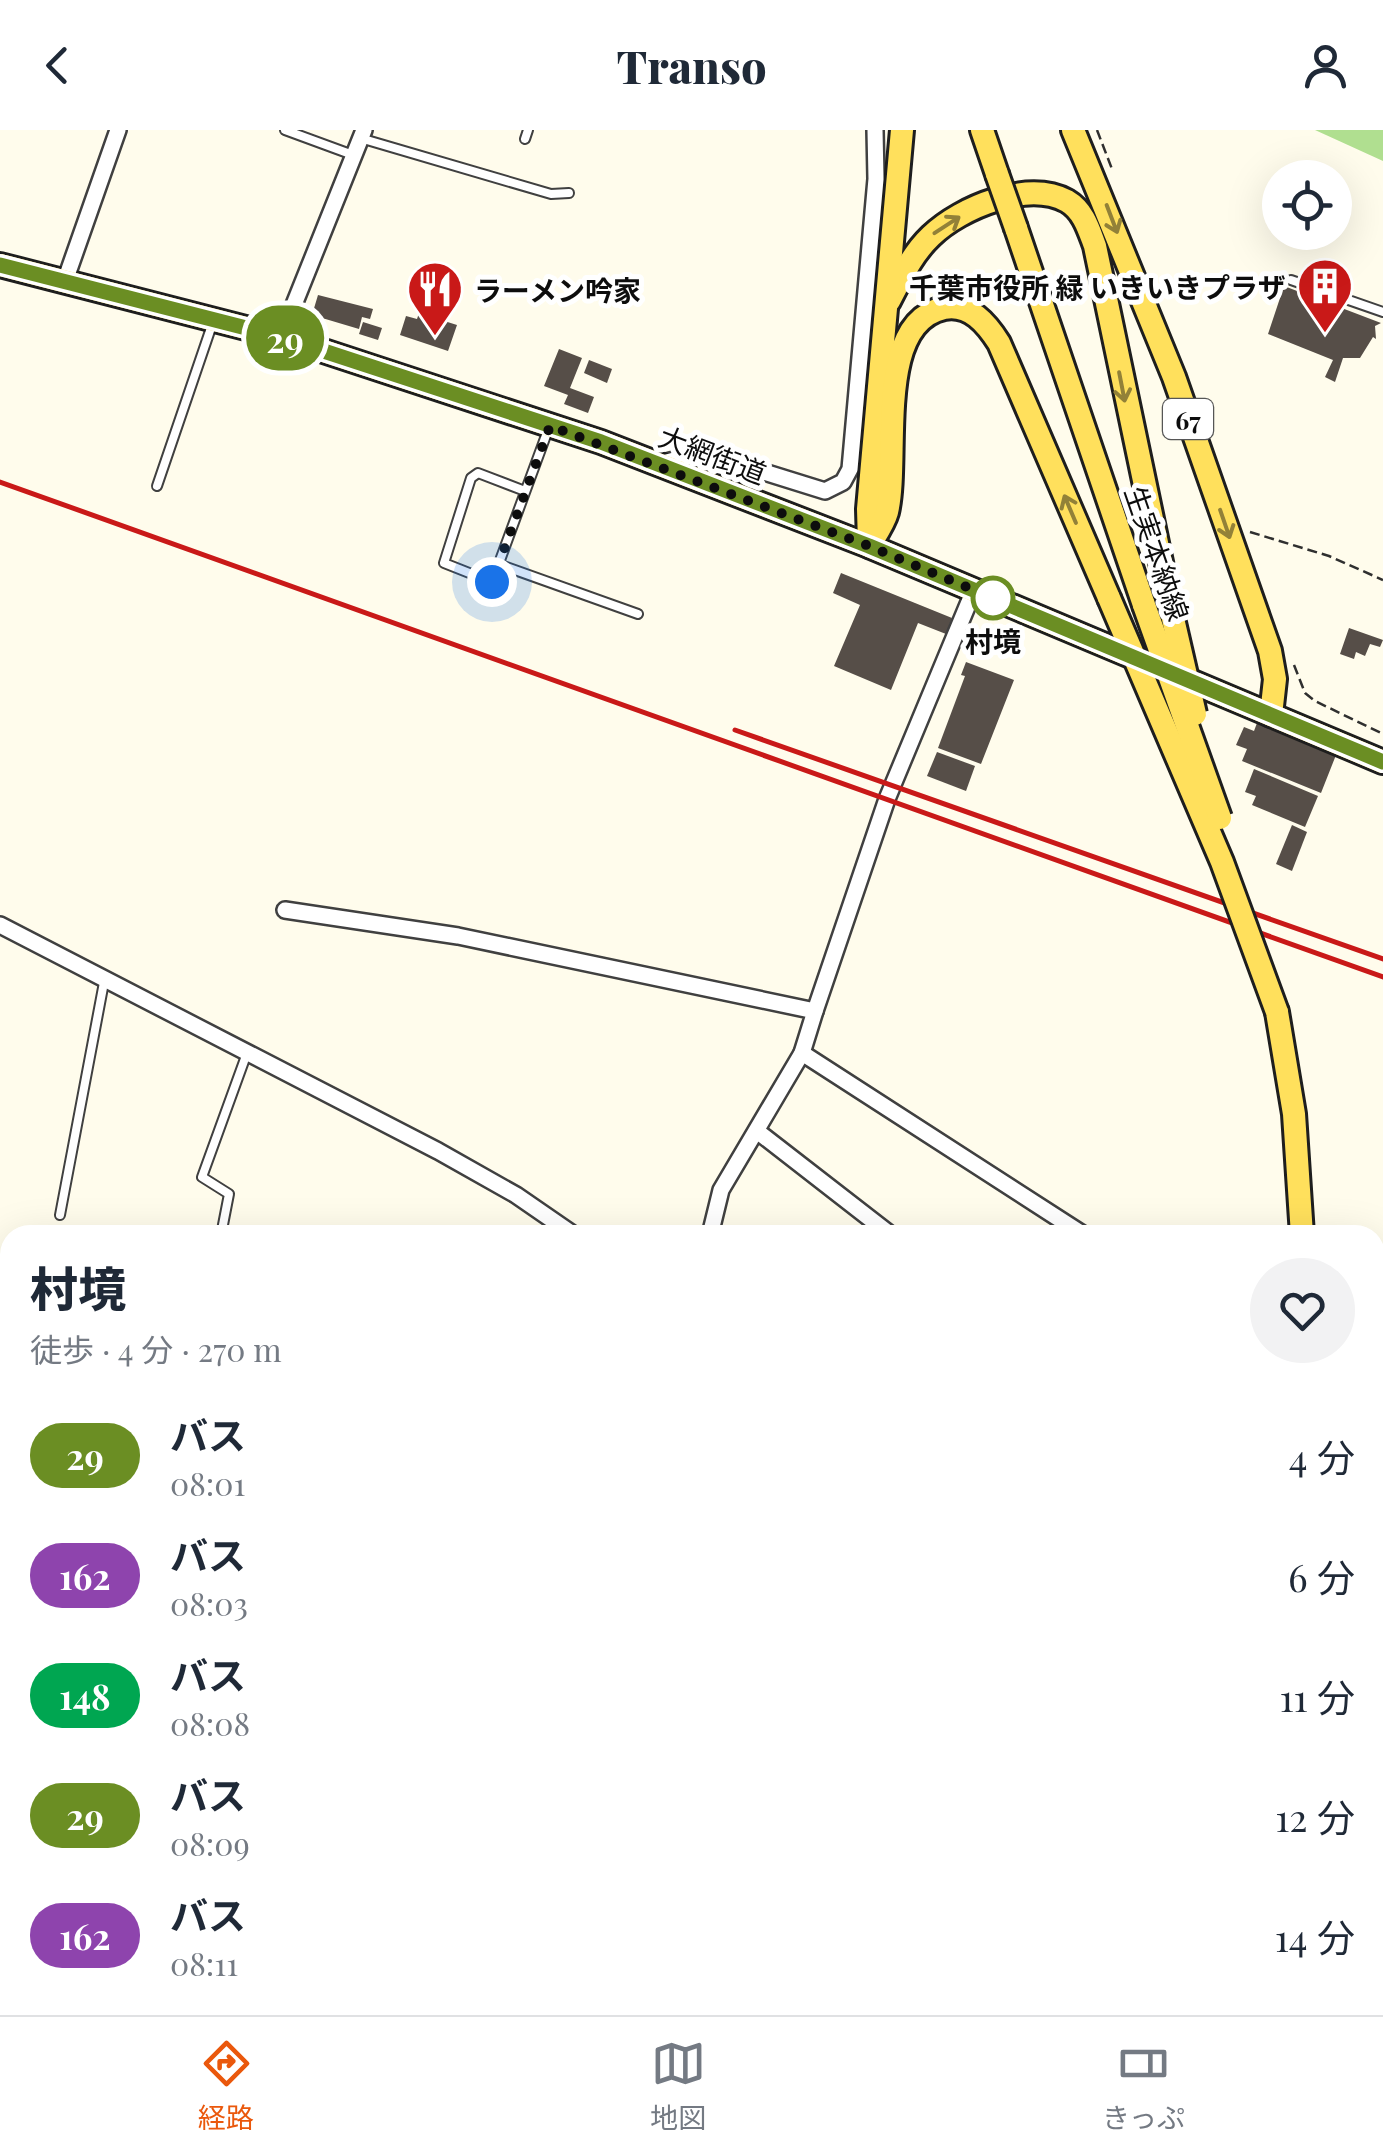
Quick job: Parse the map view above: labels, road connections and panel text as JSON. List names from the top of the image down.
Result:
{
  "streets": {
    "main road": ["67", "大網街道", "生実本納線"]
  },
  "crossings": [
    ["67", "大網街道"],
    ["67", "生実本納線"]
  ],
  "places": {
    "building": ["千葉市役所 緑 いきいきプラザ"],
    "restaurant": ["ラーメン吟家"],
    "other": ["村境"]
  },
  "lines": ["bus line 29"],
  "page": {
    "header": "Transo",
    "on_map": "29",
    "heading": ["村境", "徒歩 · 4 分 · 270 m"],
    "list": [
      {
        "mark": "29",
        "name": "バス",
        "note": "08:01",
        "value": "4 分"
      },
      {
        "mark": "162",
        "name": "バス",
        "note": "08:03",
        "value": "6 分"
      },
      {
        "mark": "148",
        "name": "バス",
        "note": "08:08",
        "value": "11 分"
      },
      {
        "mark": "29",
        "name": "バス",
        "note": "08:09",
        "value": "12 分"
      },
      {
        "mark": "162",
        "name": "バス",
        "note": "08:11",
        "value": "14 分"
      }
    ],
    "tabs": ["経路", "地図", "きっぷ"]
  }
}
